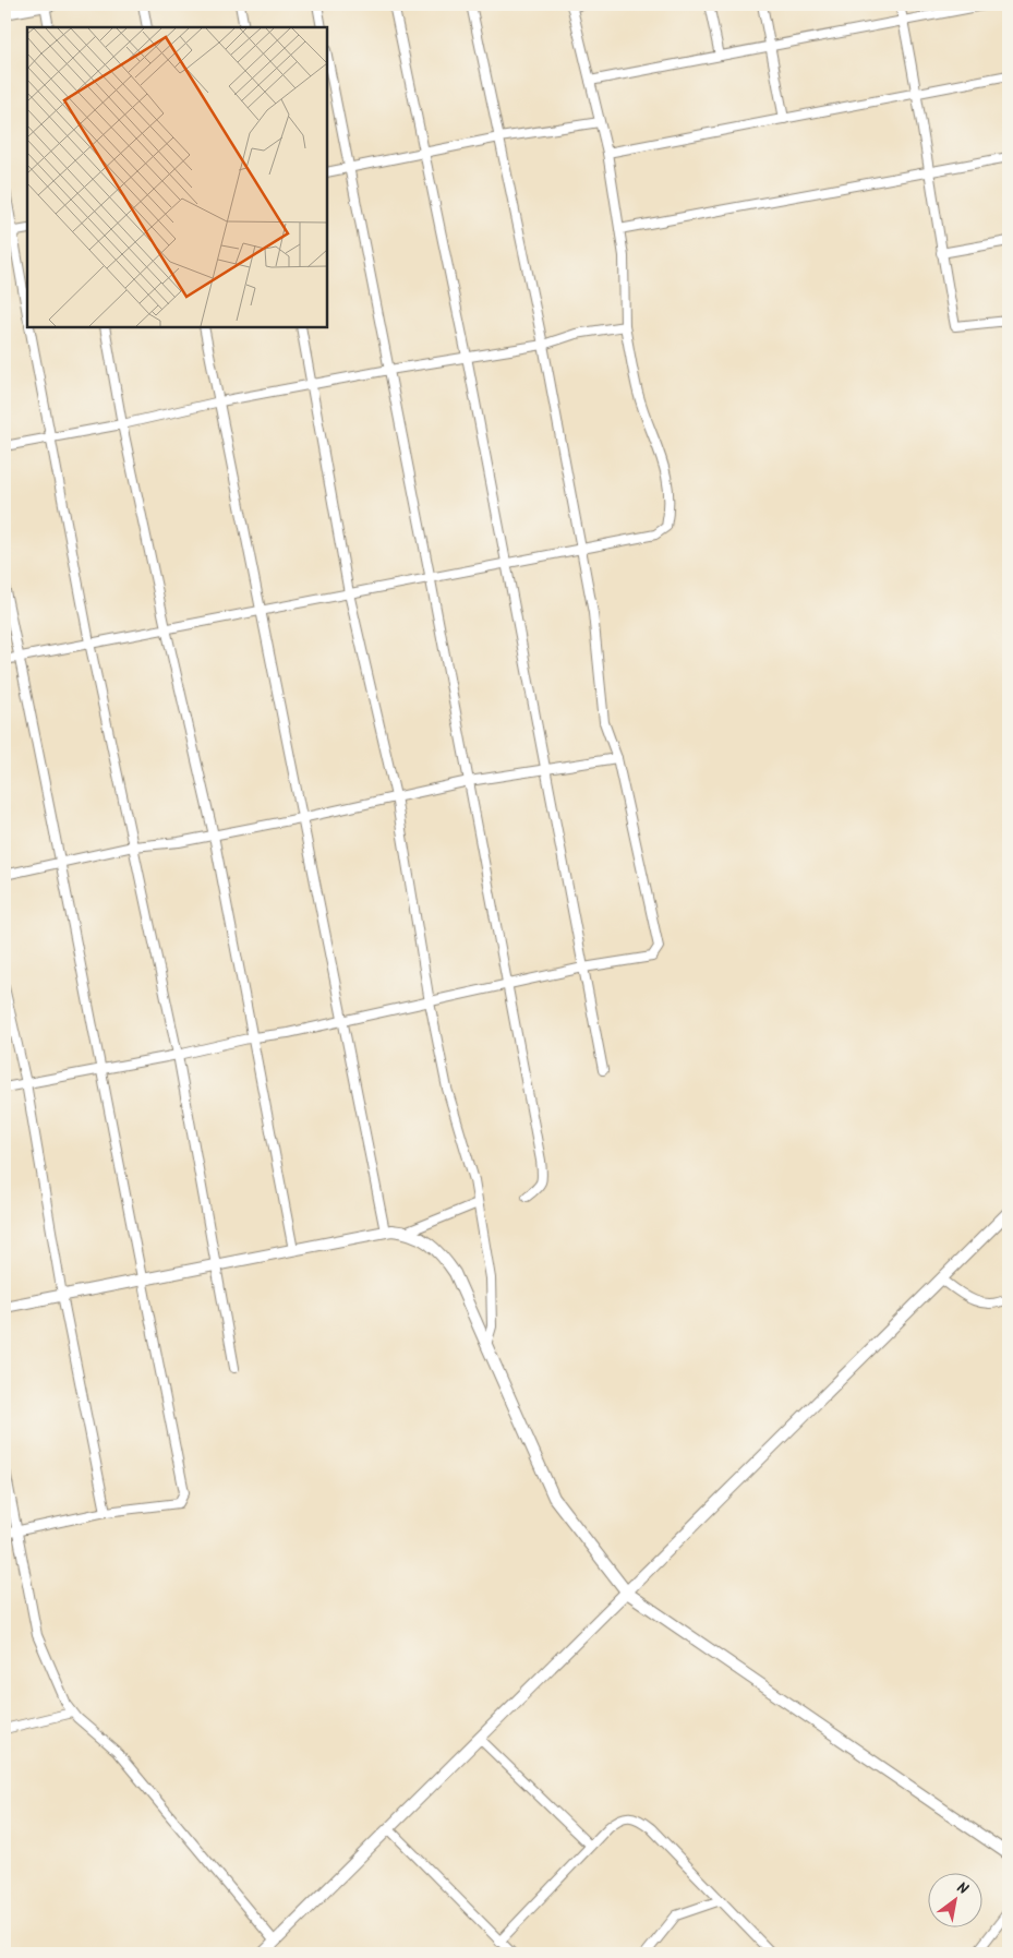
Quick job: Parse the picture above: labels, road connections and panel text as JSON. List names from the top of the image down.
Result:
{
  "north": "top right"
}
